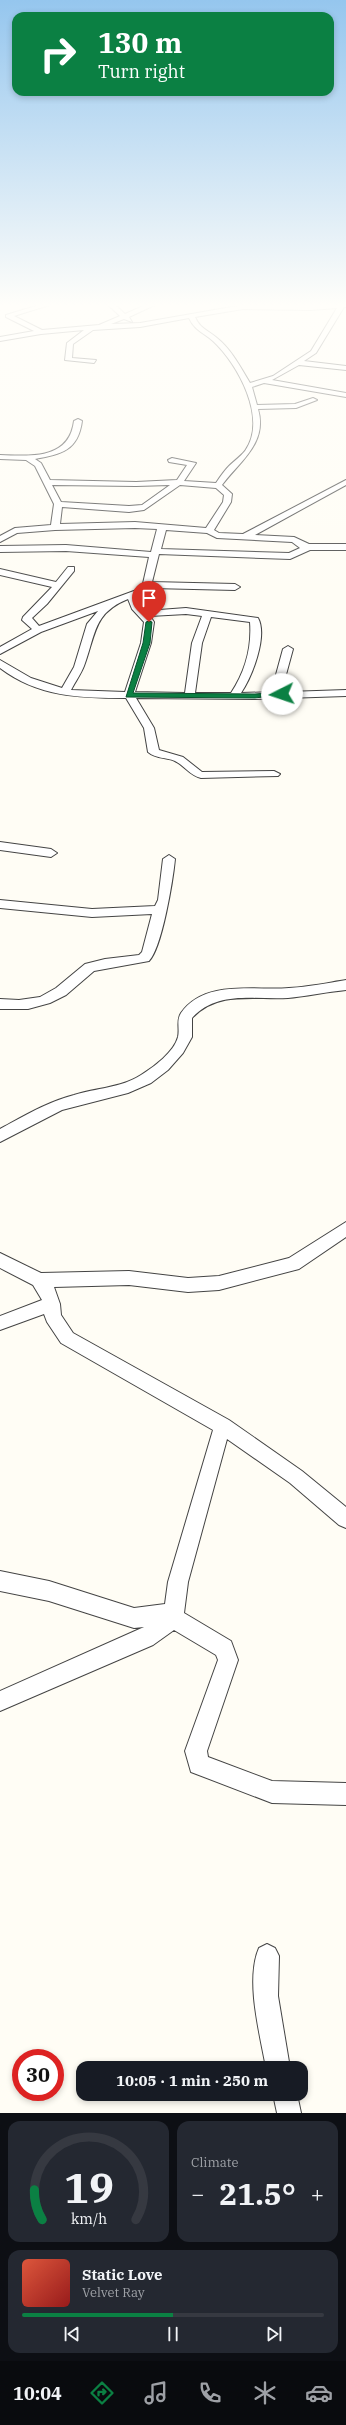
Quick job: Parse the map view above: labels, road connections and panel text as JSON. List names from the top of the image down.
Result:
{
  "page": {
    "turn": ["130 m", "Turn right"],
    "limit": "30",
    "trip": "10:05 · 1 min · 250 m",
    "tile": "Climate",
    "heat": ["−", "21.5°", "+"],
    "song": ["Static Love", "Velvet Ray"],
    "tabs": "10:04",
    "gauge": ["19", "km/h"]
  }
}
